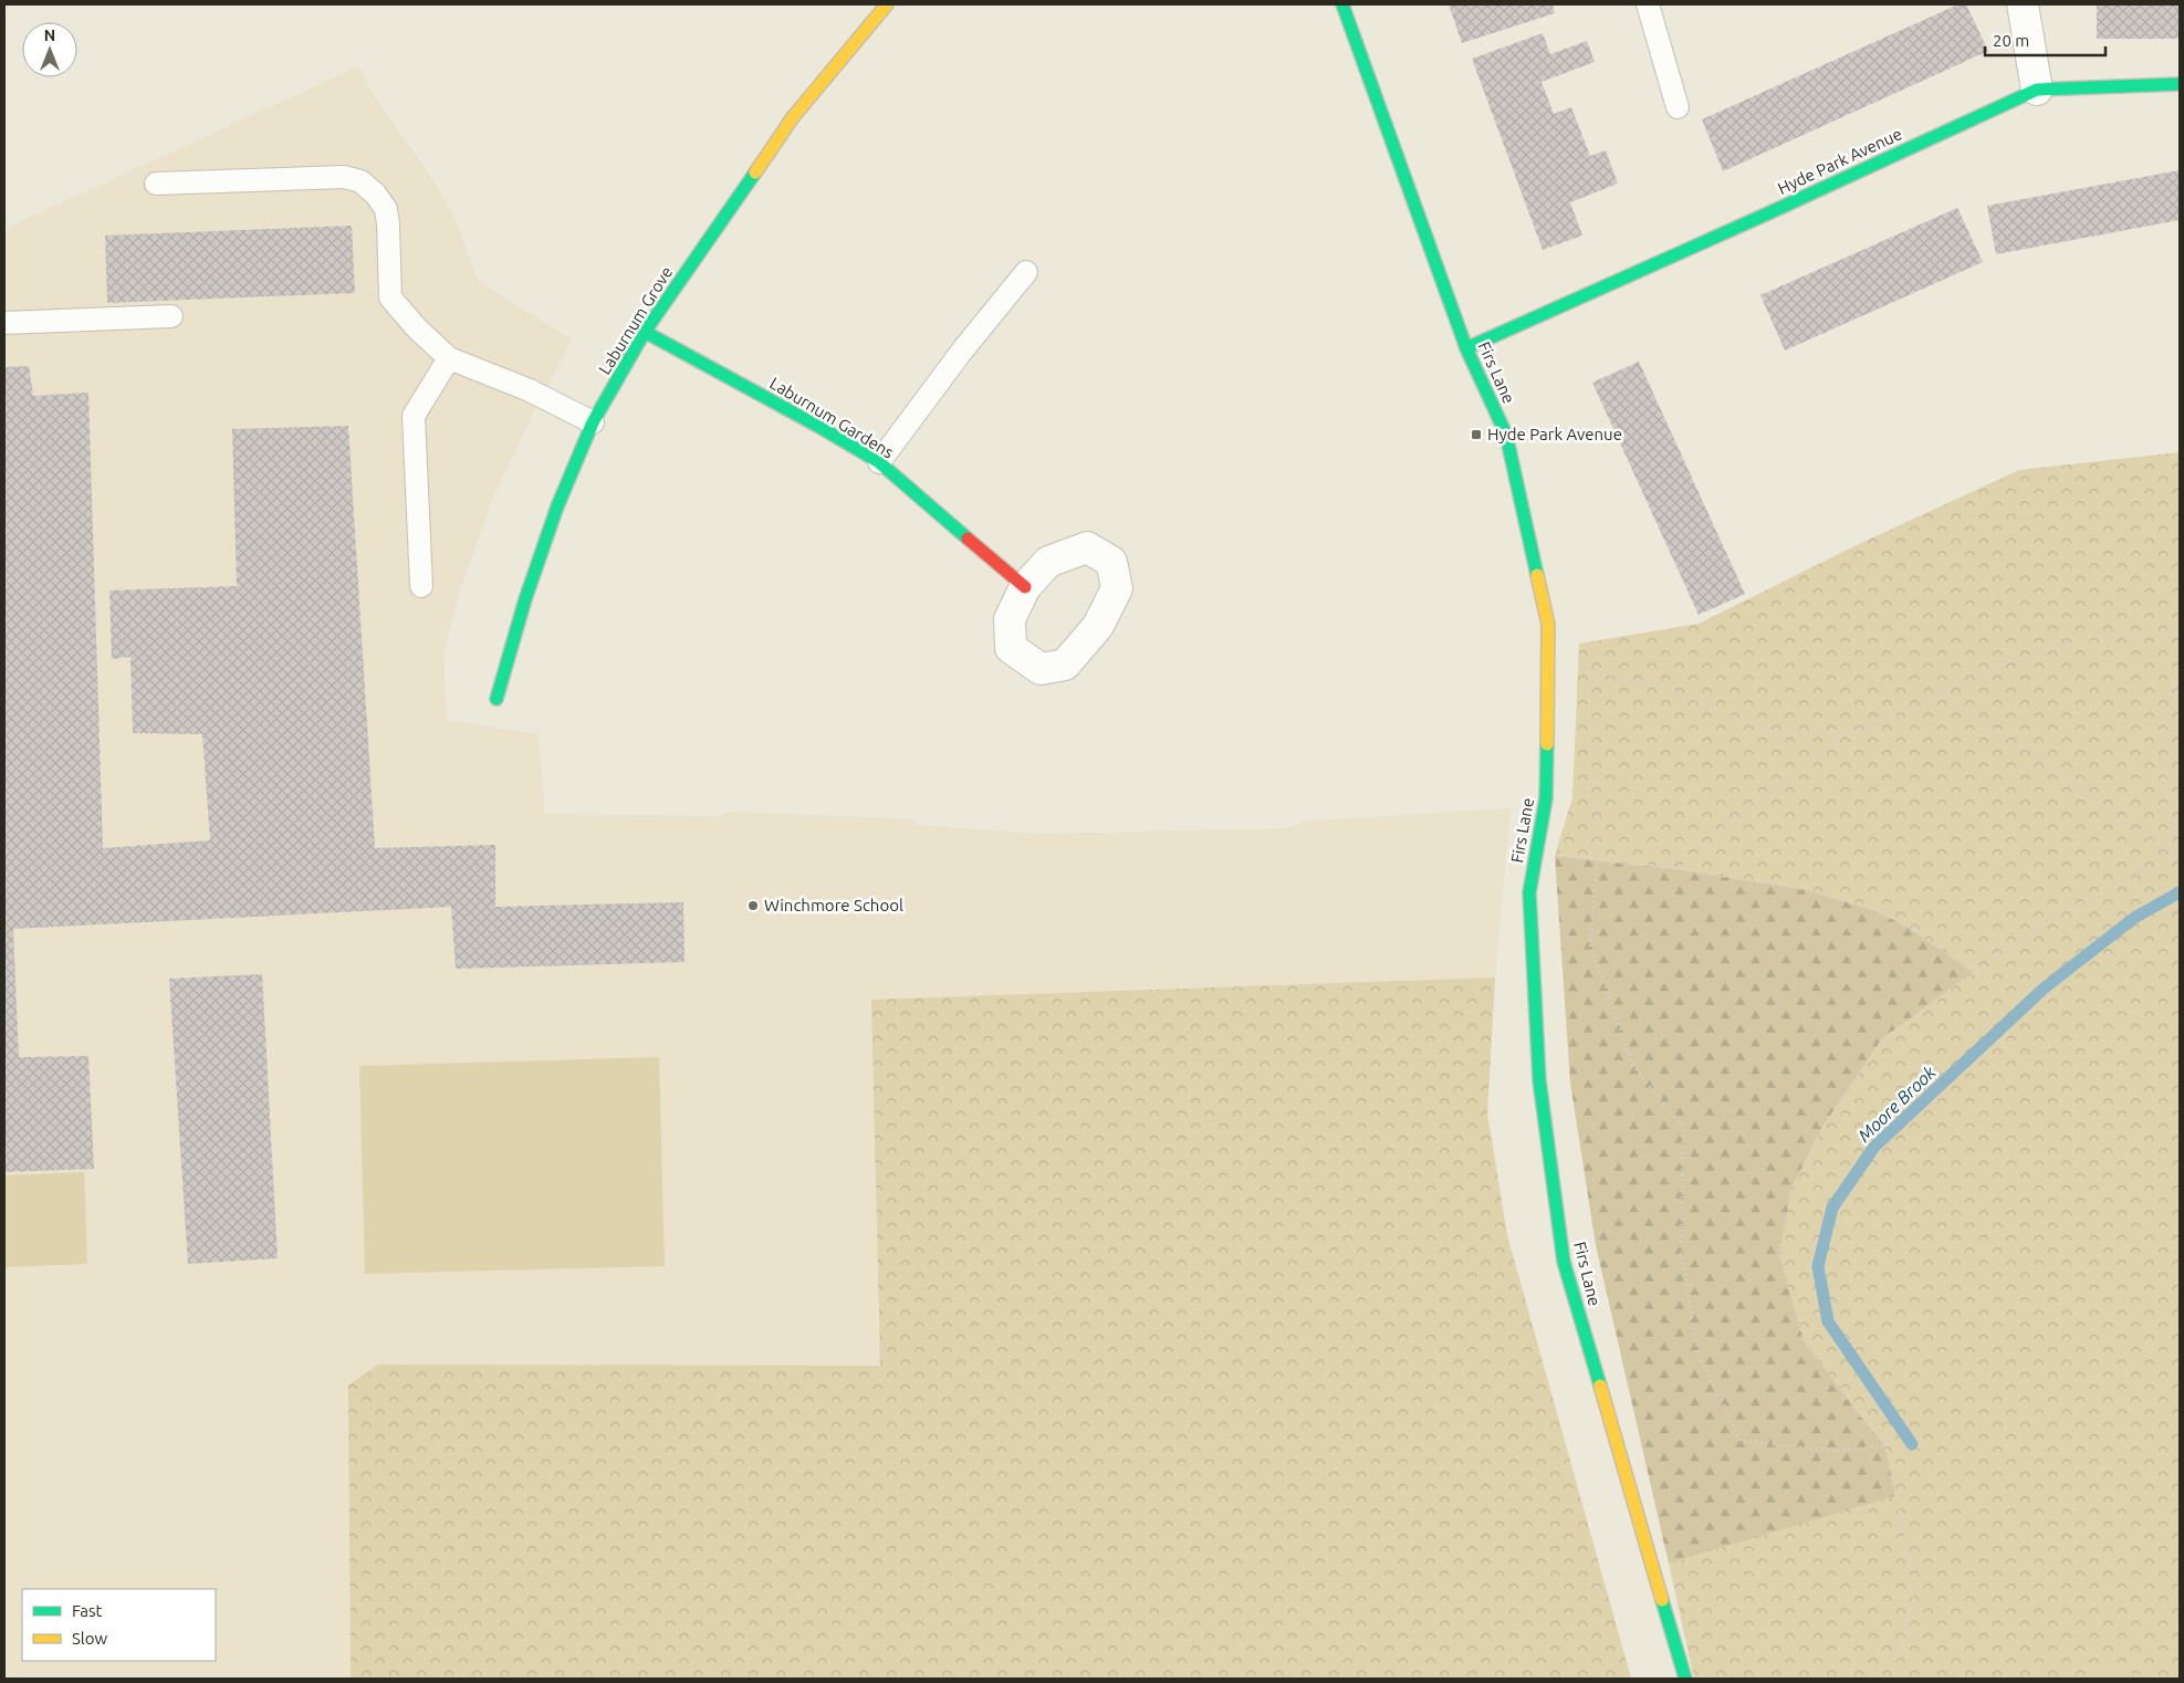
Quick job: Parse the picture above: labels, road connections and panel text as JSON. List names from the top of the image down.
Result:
{
  "streets": {
    "street": [
      "Hyde Park Avenue",
      "Laburnum Grove",
      "Firs Lane",
      "Laburnum Gardens"
    ]
  },
  "crossings": [
    ["Hyde Park Avenue", "Firs Lane"],
    ["Laburnum Grove", "Laburnum Gardens"]
  ],
  "water": ["Moore Brook"],
  "places": {
    "transit": ["Hyde Park Avenue"],
    "other": ["Winchmore School"]
  },
  "legend": ["Fast", "Slow"],
  "scale_bar": "20 m",
  "north": "top"
}
